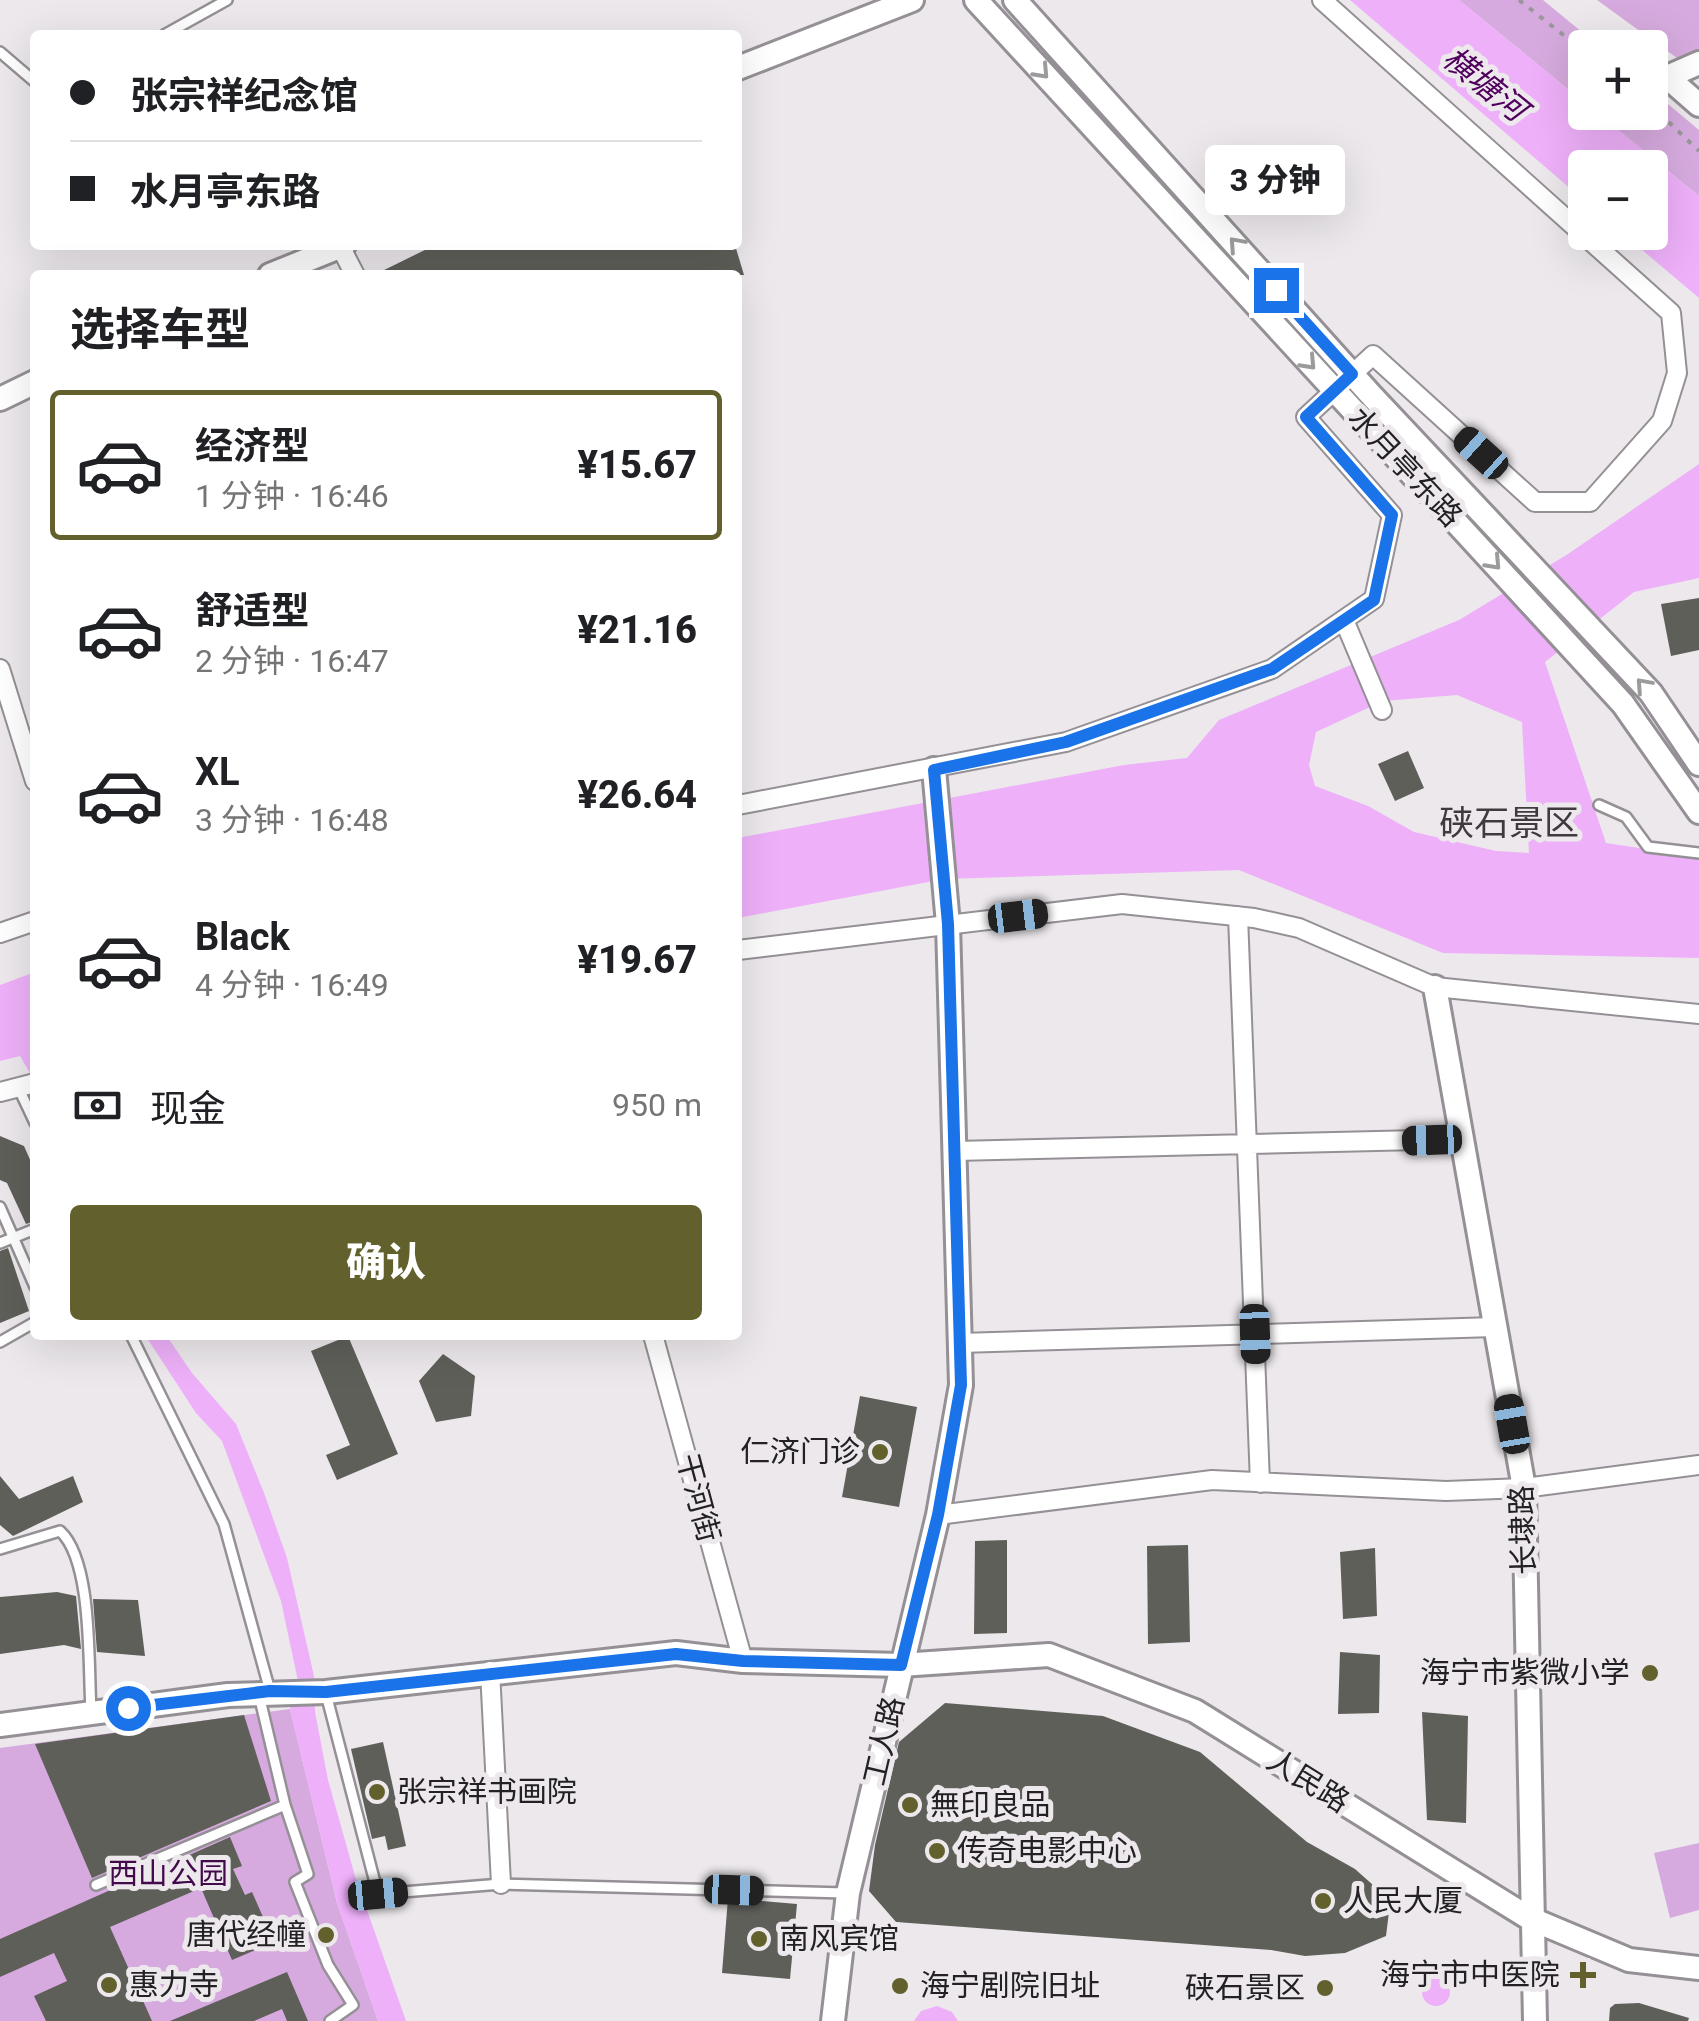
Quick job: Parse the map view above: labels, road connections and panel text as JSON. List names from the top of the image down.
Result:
{
  "streets": {
    "street": [
      "水月亭东路",
      "干河街",
      "长埭路",
      "工人路",
      "人民路"
    ]
  },
  "crossings": [
    ["干河街", "人民路"],
    ["长埭路", "人民路"],
    ["工人路", "人民路"]
  ],
  "districts": ["硖石景区"],
  "water": ["横塘河"],
  "parks": ["西山公园"],
  "places": {
    "other": [
      "仁济门诊",
      "海宁市紫微小学",
      "张宗祥书画院",
      "無印良品",
      "传奇电影中心",
      "人民大厦",
      "唐代经幢",
      "南风宾馆",
      "惠力寺",
      "海宁剧院旧址",
      "硖石景区"
    ],
    "health": ["海宁市中医院"]
  },
  "page": {
    "map_buttons": ["+", "−"],
    "banner": ["张宗祥纪念馆", "水月亭东路"],
    "bubble": "3 分钟",
    "heading": "选择车型",
    "list": [
      {
        "name": "经济型",
        "note": "1 分钟 · 16:46",
        "value": "¥15.67"
      },
      {
        "name": "舒适型",
        "note": "2 分钟 · 16:47",
        "value": "¥21.16"
      },
      {
        "name": "XL",
        "note": "3 分钟 · 16:48",
        "value": "¥26.64"
      },
      {
        "name": "Black",
        "note": "4 分钟 · 16:49",
        "value": "¥19.67"
      }
    ],
    "pay": ["现金", "950 m"],
    "buttons": "确认"
  }
}
